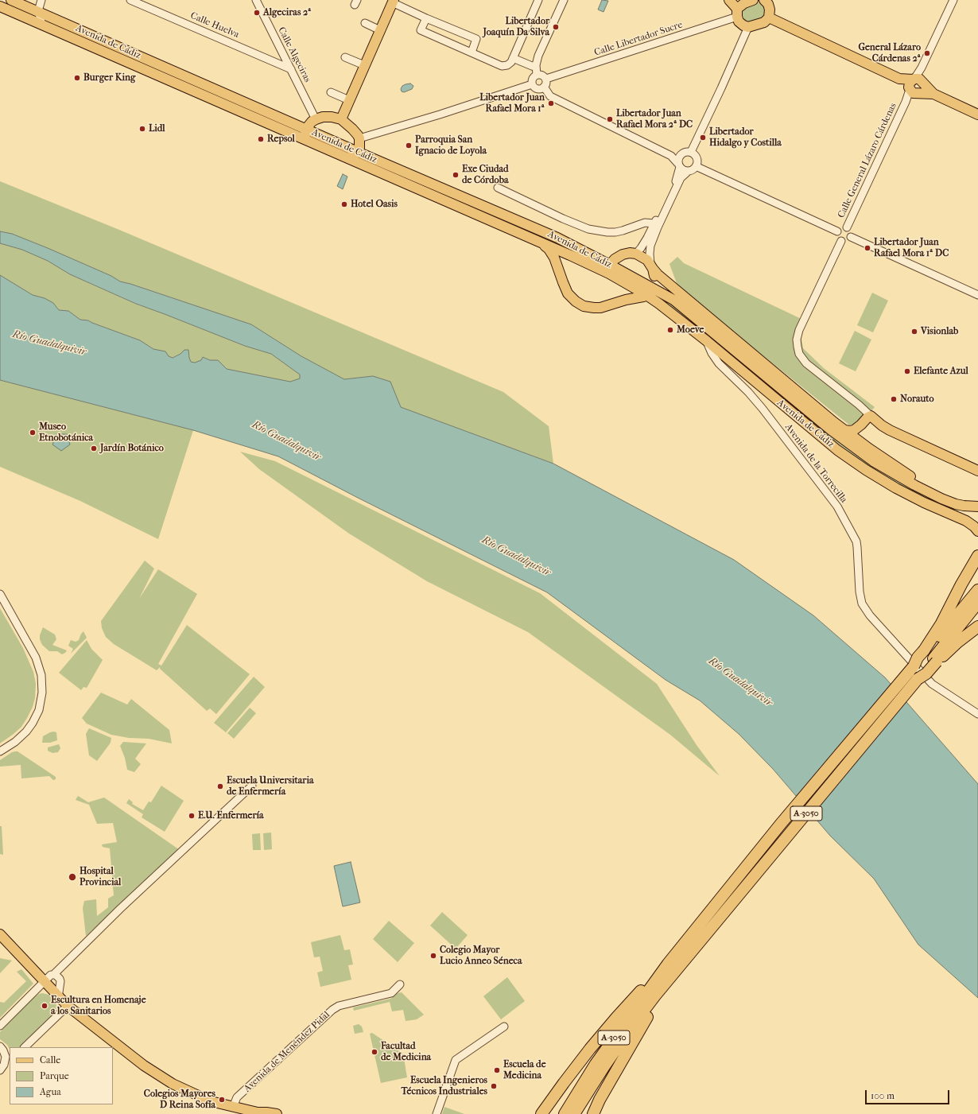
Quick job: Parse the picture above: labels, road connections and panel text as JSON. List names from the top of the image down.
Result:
{
  "streets": {
    "highway": ["A-3050"],
    "main road": ["Avenida de Cádiz"],
    "street": [
      "Calle Huelva",
      "Calle Libertador Sucre",
      "Calle Algeciras",
      "Calle General Lázaro Cárdenas",
      "Avenida de la Torrecilla",
      "Avenida de Menéndez Pidal"
    ]
  },
  "crossings": [
    ["Calle Huelva", "Calle Algeciras"],
    ["Avenida de Cádiz", "Avenida de la Torrecilla"]
  ],
  "water": ["Río Guadalquivir"],
  "places": [
    "Algeciras 2ª",
    "Libertador Joaquín Da Silva",
    "General Lázaro Cárdenas 2ª",
    "Burger King",
    "Libertador Juan Rafael Mora 1ª",
    "Libertador Juan Rafael Mora 2ª DC",
    "Lidl",
    "Libertador Hidalgo y Costilla",
    "Repsol",
    "Parroquia San Ignacio de Loyola",
    "Exe Ciudad de Córdoba",
    "Hotel Oasis",
    "Libertador Juan Rafael Mora 1ª DC",
    "Moeve",
    "Visionlab",
    "Elefante Azul",
    "Norauto",
    "Museo Etnobotánica",
    "Jardín Botánico",
    "Escuela Universitaria de Enfermería",
    "E.U. Enfermería",
    "Hospital Provincial",
    "Colegio Mayor Lucio Anneo Séneca",
    "Escultura en Homenaje a los Sanitarios",
    "Facultad de Medicina",
    "Escuela de Medicina",
    "Escuela Ingenieros Técnicos Industriales",
    "Colegios Mayores D Reina Sofía"
  ],
  "legend": ["Calle", "Parque", "Agua"],
  "scale_bar": "100 m"
}
